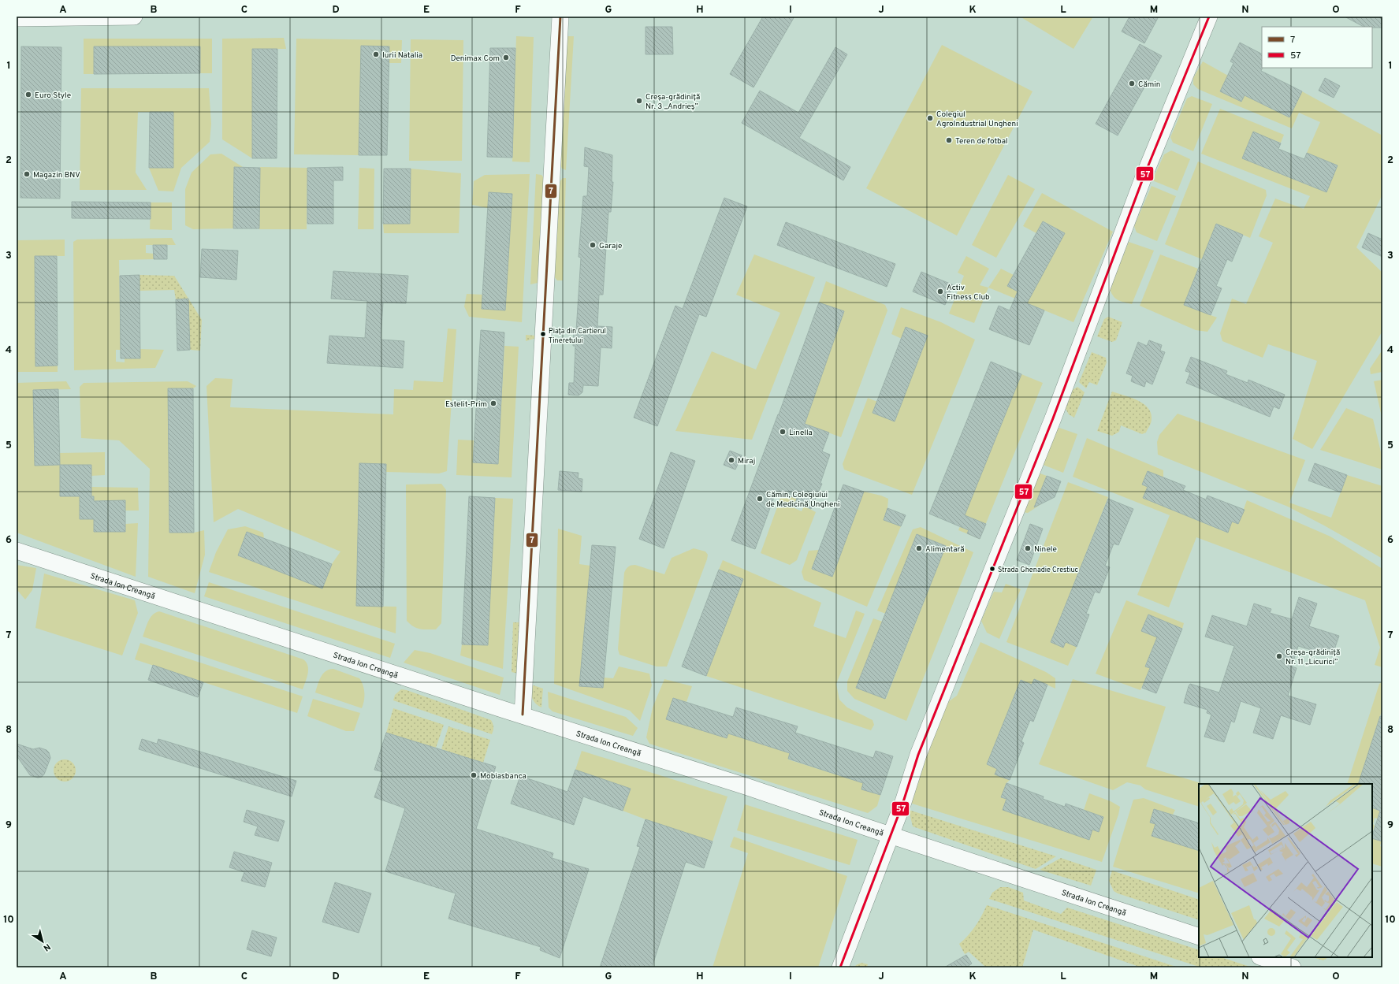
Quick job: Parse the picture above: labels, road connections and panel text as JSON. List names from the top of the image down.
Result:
{
  "streets": {
    "street": ["Strada Ion Creangă"]
  },
  "places": [
    "Iurii Natalia",
    "Denimax Com",
    "Cămin",
    "Euro Style",
    "Creșa-grădiniță Nr. 3 „Andrieș”",
    "Colegiul AgroIndustrial Ungheni",
    "Teren de fotbal",
    "Magazin BNV",
    "Garaje",
    "Activ Fitness Club",
    "Piața din Cartierul Tineretului",
    "Estelit-Prim",
    "Linella",
    "Miraj",
    "Cămin, Colegiului de Medicină Ungheni",
    "Alimentară",
    "Ninele",
    "Strada Ghenadie Crestiuc",
    "Creșa-grădiniță Nr. 11 „Licurici”",
    "Mobiasbanca"
  ],
  "lines": ["transit line 7", "transit line 57"],
  "legend": ["7", "57"],
  "north": "bottom right",
  "grid": {
    "columns": [
      "A",
      "B",
      "C",
      "D",
      "E",
      "F",
      "G",
      "H",
      "I",
      "J",
      "K",
      "L",
      "M",
      "N",
      "O"
    ],
    "rows": [
      "1",
      "2",
      "3",
      "4",
      "5",
      "6",
      "7",
      "8",
      "9",
      "10"
    ]
  }
}
